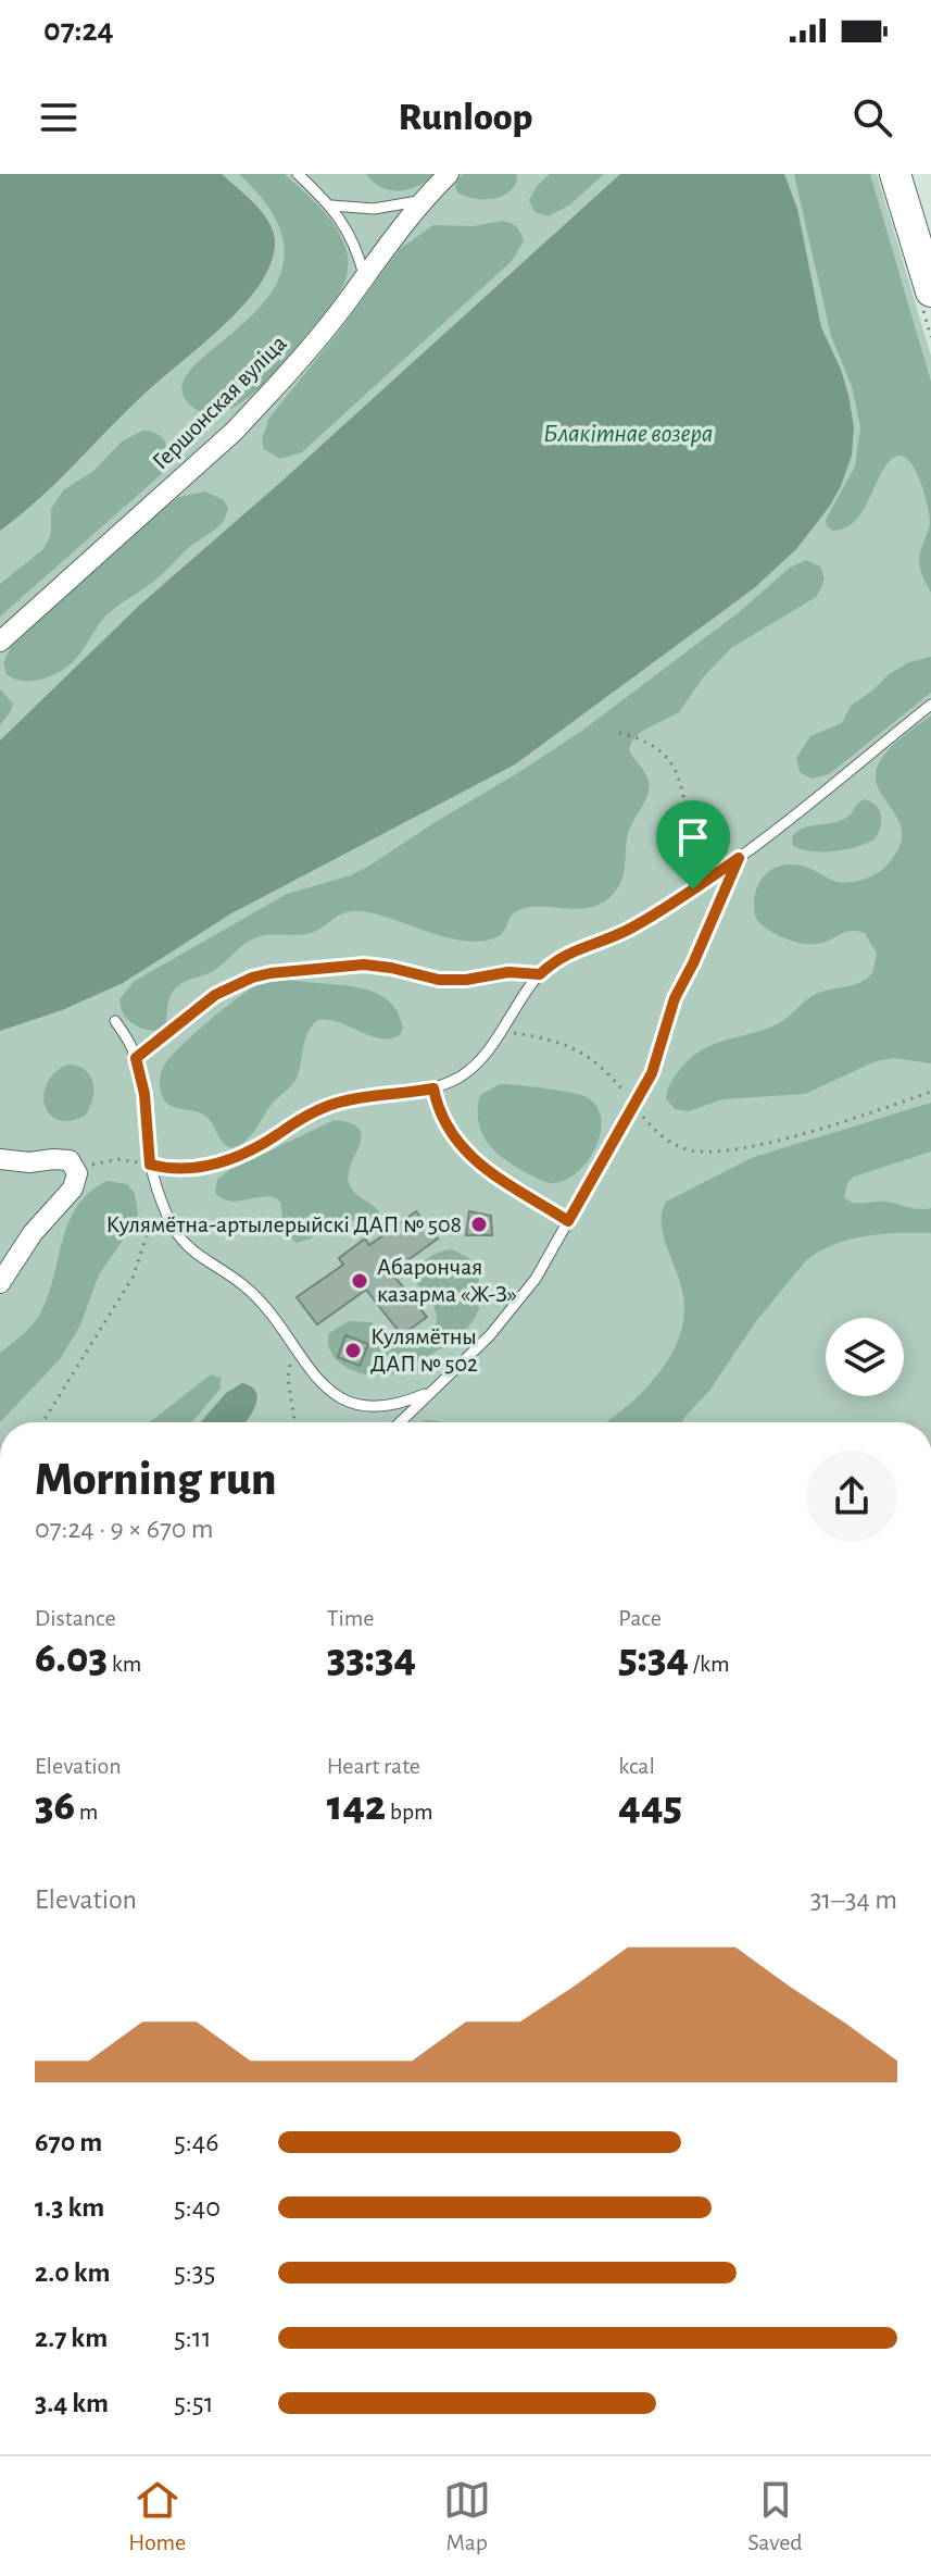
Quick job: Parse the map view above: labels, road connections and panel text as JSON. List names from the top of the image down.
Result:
{
  "streets": {
    "street": ["Гершонская вуліца"]
  },
  "water": ["Блакітнае возера"],
  "places": ["Кулямётна-артылерыйскі ДАП № 508", "Абарончая казарма «Ж-З»", "Кулямётны ДАП № 502"],
  "page": {
    "status": "07:24",
    "header": "Runloop",
    "heading": ["Morning run", "07:24 · 9 × 670 m"],
    "stats": [
      ["Distance", "6.03 km"],
      ["Time", "33:34"],
      ["Pace", "5:34 /km"],
      ["Elevation", "36 m"],
      ["Heart rate", "142 bpm"],
      ["kcal", "445"]
    ],
    "chart": ["Elevation", "31–34 m"],
    "list": [
      {
        "name": "670 m",
        "note": "5:46"
      },
      {
        "name": "1.3 km",
        "note": "5:40"
      },
      {
        "name": "2.0 km",
        "note": "5:35"
      },
      {
        "name": "2.7 km",
        "note": "5:11"
      },
      {
        "name": "3.4 km",
        "note": "5:51"
      }
    ],
    "tabs": ["Home", "Map", "Saved"]
  }
}
